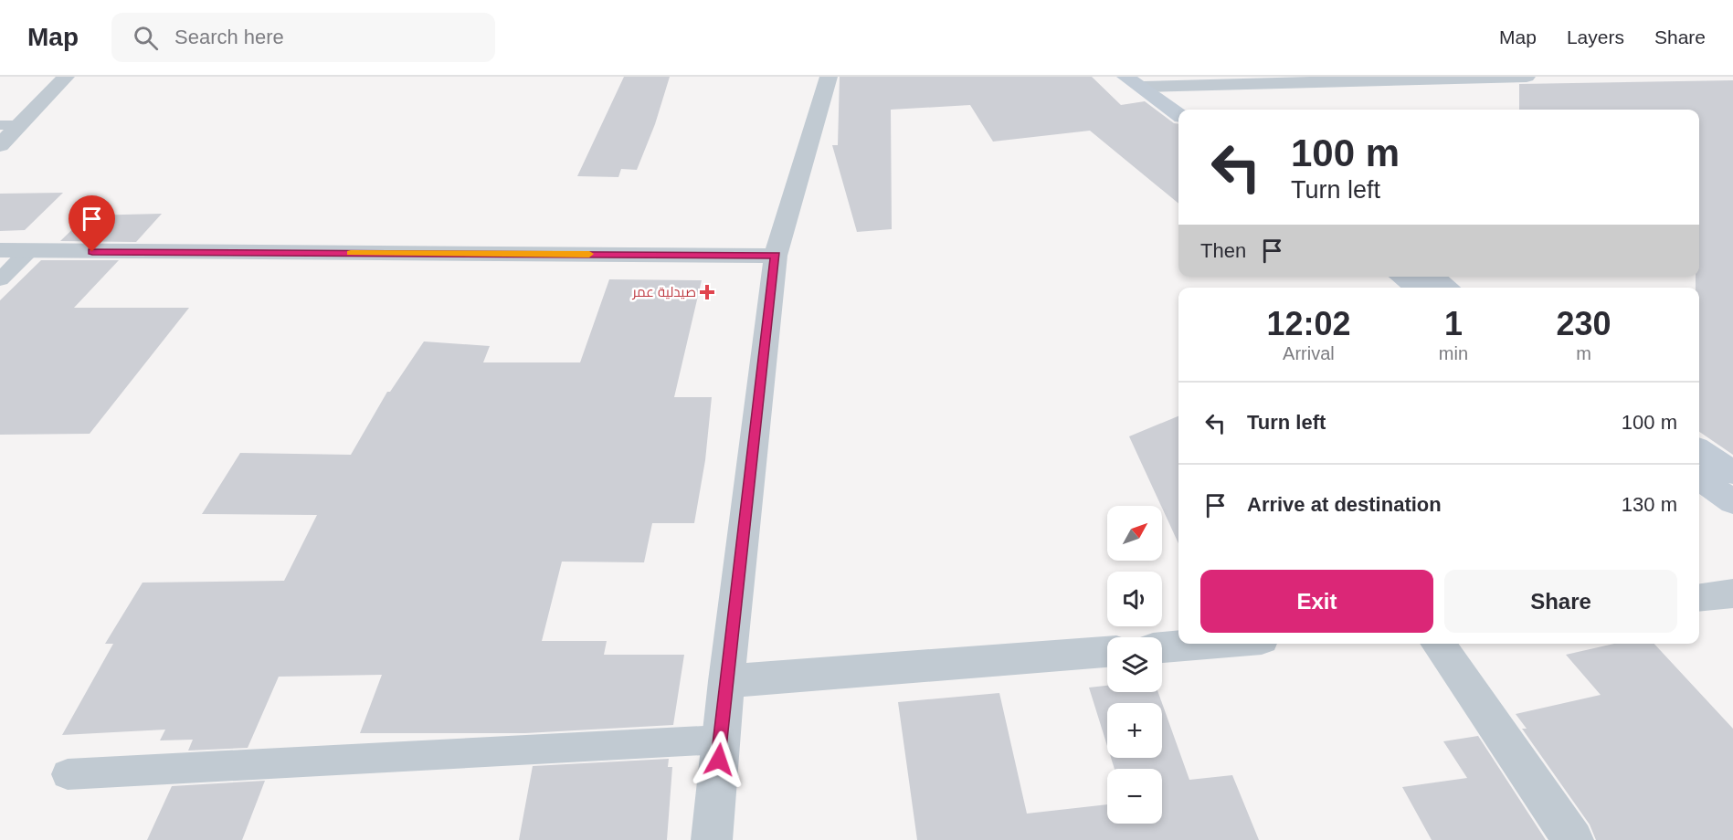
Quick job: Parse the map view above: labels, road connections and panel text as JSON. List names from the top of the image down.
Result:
{
  "places": {
    "health": ["صيدلية عمر"]
  },
  "north": "top right",
  "page": {
    "header": "Map",
    "search": "Search here",
    "nav": ["Map", "Layers", "Share"],
    "turn": ["100 m", "Turn left"],
    "then": "Then",
    "eta": [
      "12:02",
      "Arrival",
      "1",
      "min",
      "230",
      "m"
    ],
    "list": [
      {
        "name": "Turn left",
        "value": "100 m"
      },
      {
        "name": "Arrive at destination",
        "value": "130 m"
      }
    ],
    "map_buttons": ["+", "−"],
    "buttons": ["Exit", "Share"]
  }
}
